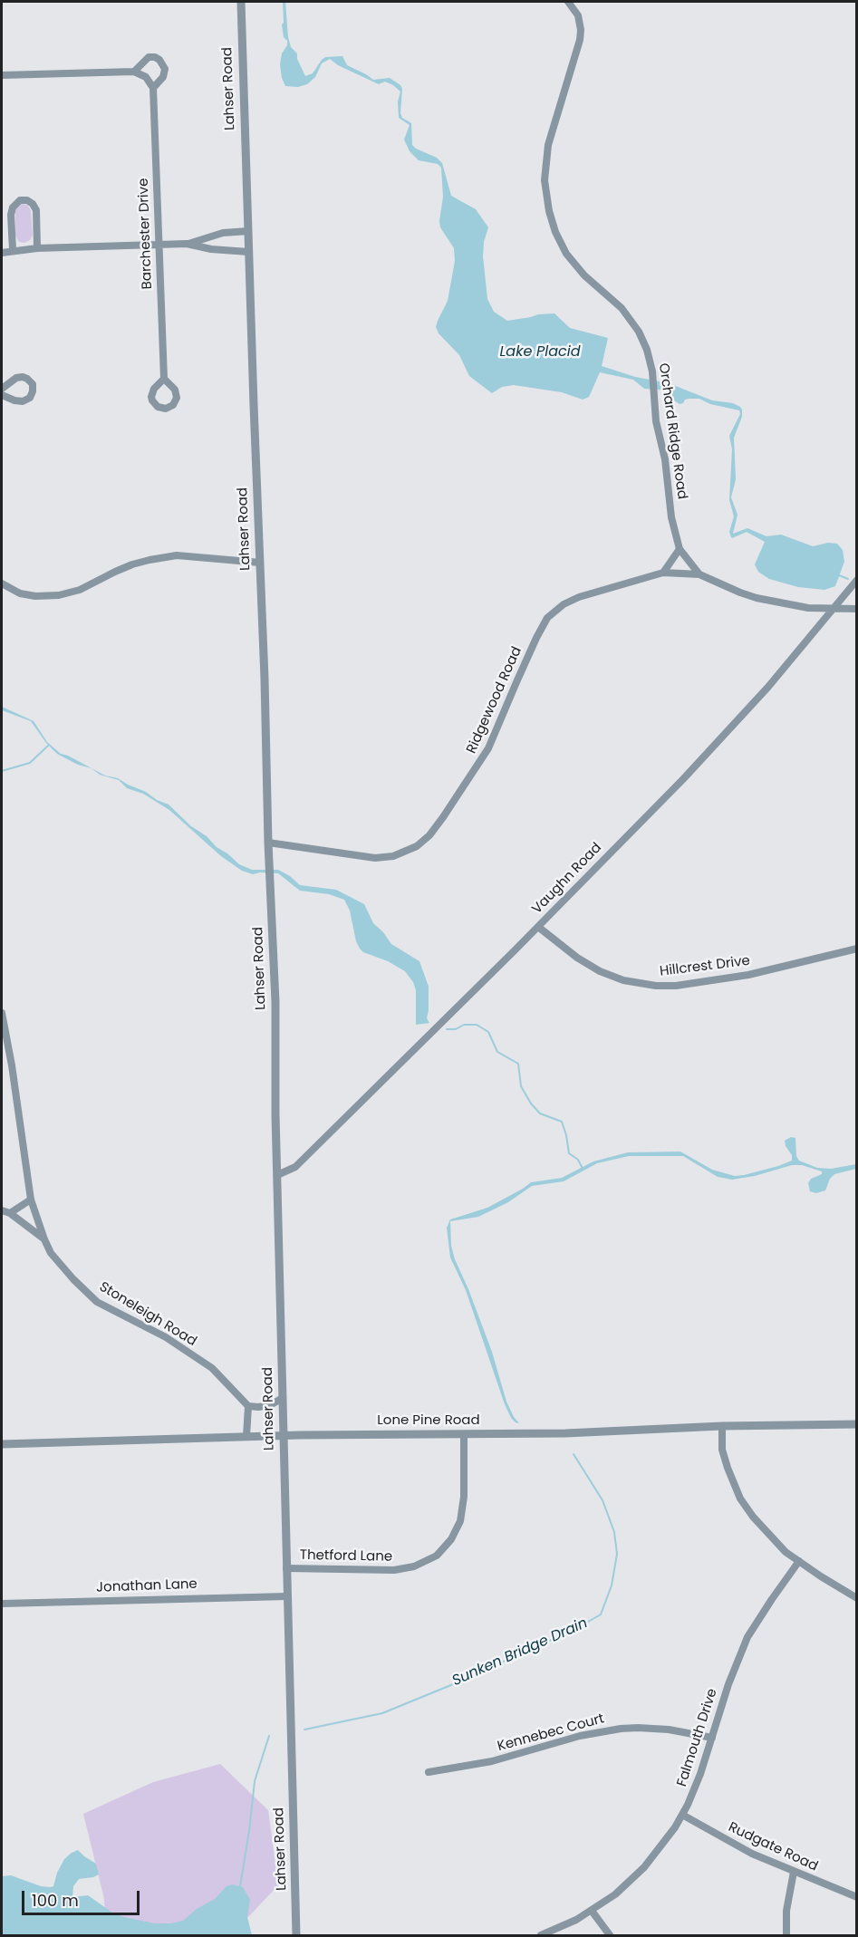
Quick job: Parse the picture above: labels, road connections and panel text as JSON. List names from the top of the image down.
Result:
{
  "streets": {
    "street": [
      "Lahser Road",
      "Barchester Drive",
      "Orchard Ridge Road",
      "Ridgewood Road",
      "Vaughn Road",
      "Hillcrest Drive",
      "Stoneleigh Road",
      "Lone Pine Road",
      "Thetford Lane",
      "Jonathan Lane",
      "Kennebec Court",
      "Falmouth Drive",
      "Rudgate Road"
    ]
  },
  "crossings": [
    ["Lahser Road", "Ridgewood Road"],
    ["Lahser Road", "Vaughn Road"],
    ["Lahser Road", "Lone Pine Road"],
    ["Lahser Road", "Thetford Lane"],
    ["Lahser Road", "Jonathan Lane"],
    ["Orchard Ridge Road", "Ridgewood Road"],
    ["Orchard Ridge Road", "Vaughn Road"],
    ["Vaughn Road", "Hillcrest Drive"],
    ["Lone Pine Road", "Thetford Lane"],
    ["Kennebec Court", "Falmouth Drive"],
    ["Falmouth Drive", "Rudgate Road"]
  ],
  "water": ["Lake Placid", "Sunken Bridge Drain"],
  "scale_bar": "100 m"
}
